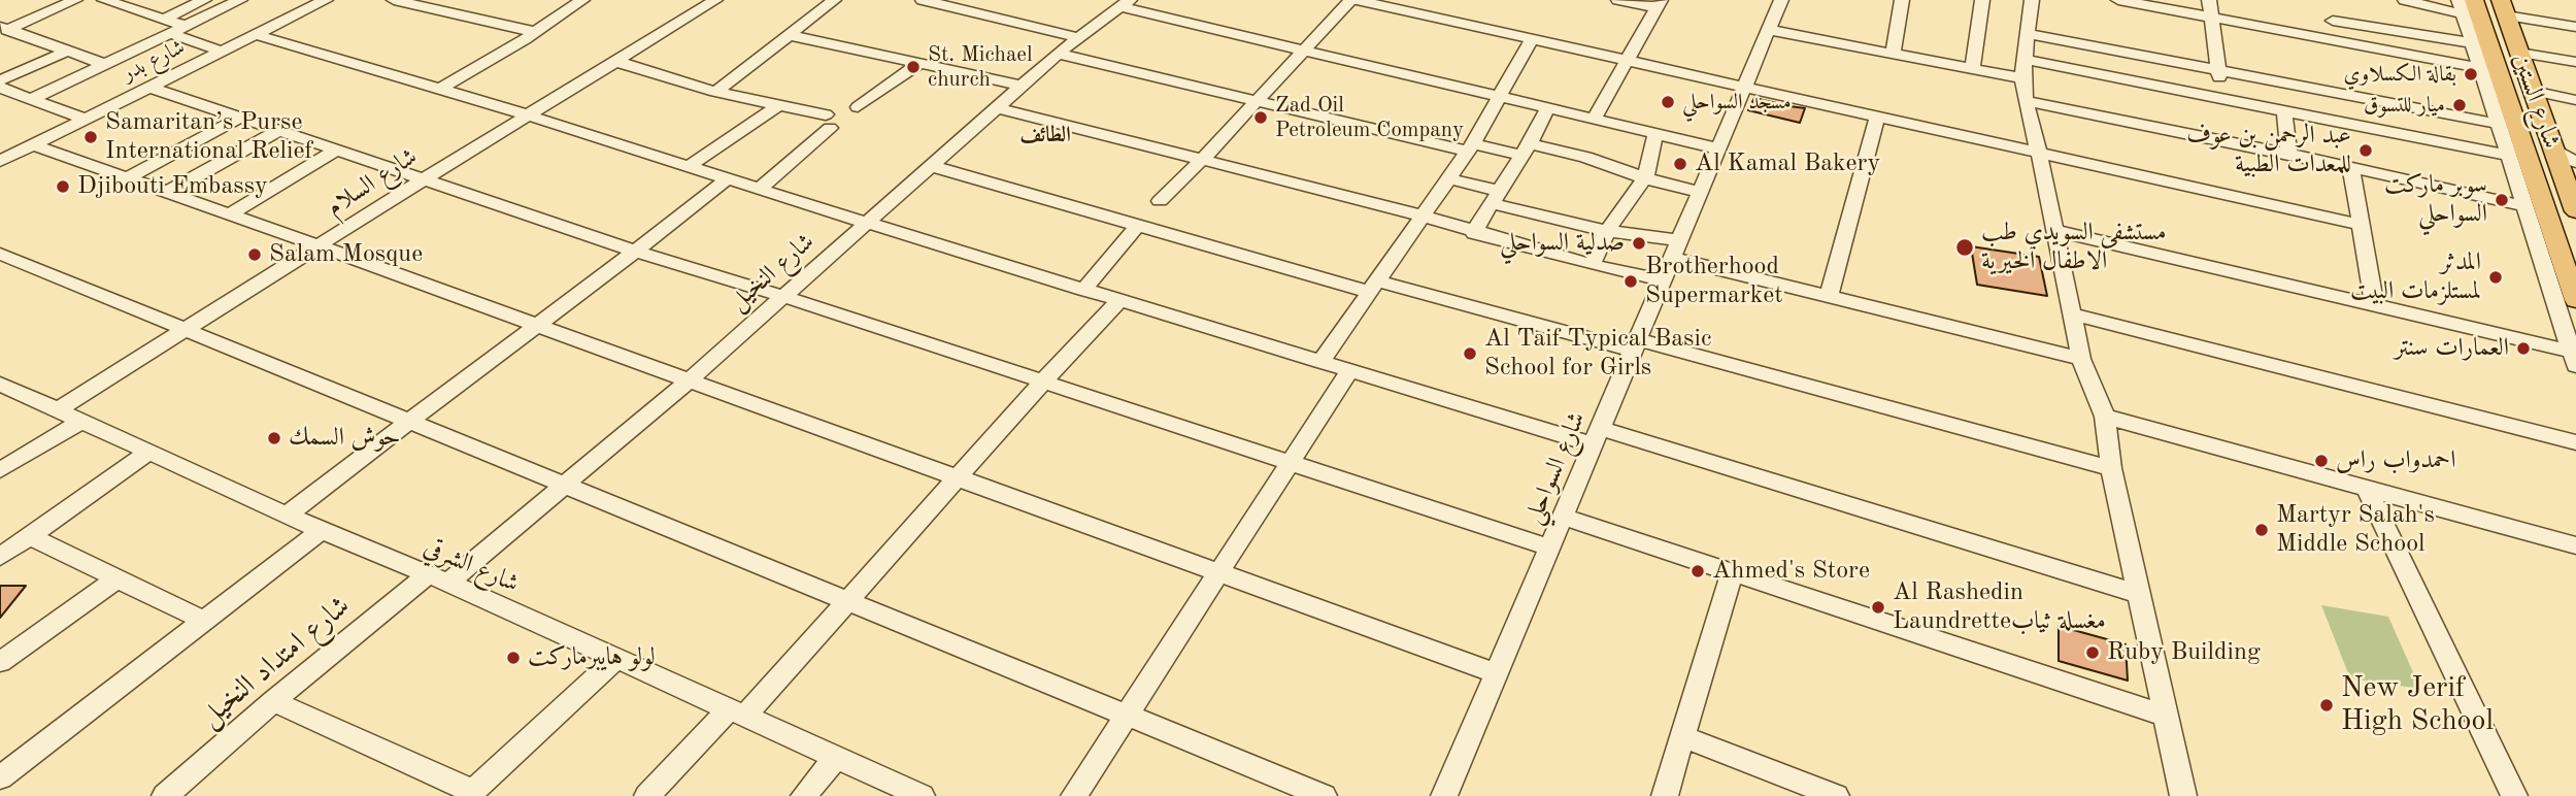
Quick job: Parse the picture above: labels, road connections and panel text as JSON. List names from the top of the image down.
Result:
{
  "streets": {
    "main road": ["شارع الستين"],
    "street": [
      "شارع بدر",
      "شارع السلام",
      "شارع النخيل",
      "شارع السواحلي",
      "شارع الشرقي",
      "شارع امتداد النخيل"
    ]
  },
  "crossings": [
    ["شارع السلام", "شارع الشرقي"],
    ["شارع النخيل", "شارع الشرقي"],
    ["شارع النخيل", "شارع امتداد النخيل"],
    ["شارع الشرقي", "شارع امتداد النخيل"]
  ],
  "districts": ["الطائف"],
  "places": [
    "St. Michael church",
    "بقالة الكسلاوي",
    "مسجد السواحلي",
    "ميار للتسوق",
    "Zad Oil Petroleum Company",
    "Samaritan’s Purse International Relief",
    "عبد الرحمن بن عوف للمعدات الطبية",
    "Al Kamal Bakery",
    "Djibouti Embassy",
    "سوبر ماركت السواحلي",
    "صدلية السواحلي",
    "مستشفى السويدي طب الاطفال الخيرية",
    "Salam Mosque",
    "المدثر لمستلزمات البيت",
    "Brotherhood Supermarket",
    "العمارات سنتر",
    "Al Taif Typical Basic School for Girls",
    "حوش السمك",
    "احمدواب راس",
    "Martyr Salah's Middle School",
    "Ahmed's Store",
    "Al Rashedin Laundretteمغسلة ثياب",
    "Ruby Building",
    "لولو هايبرماركت",
    "New Jerif High School"
  ]
}
